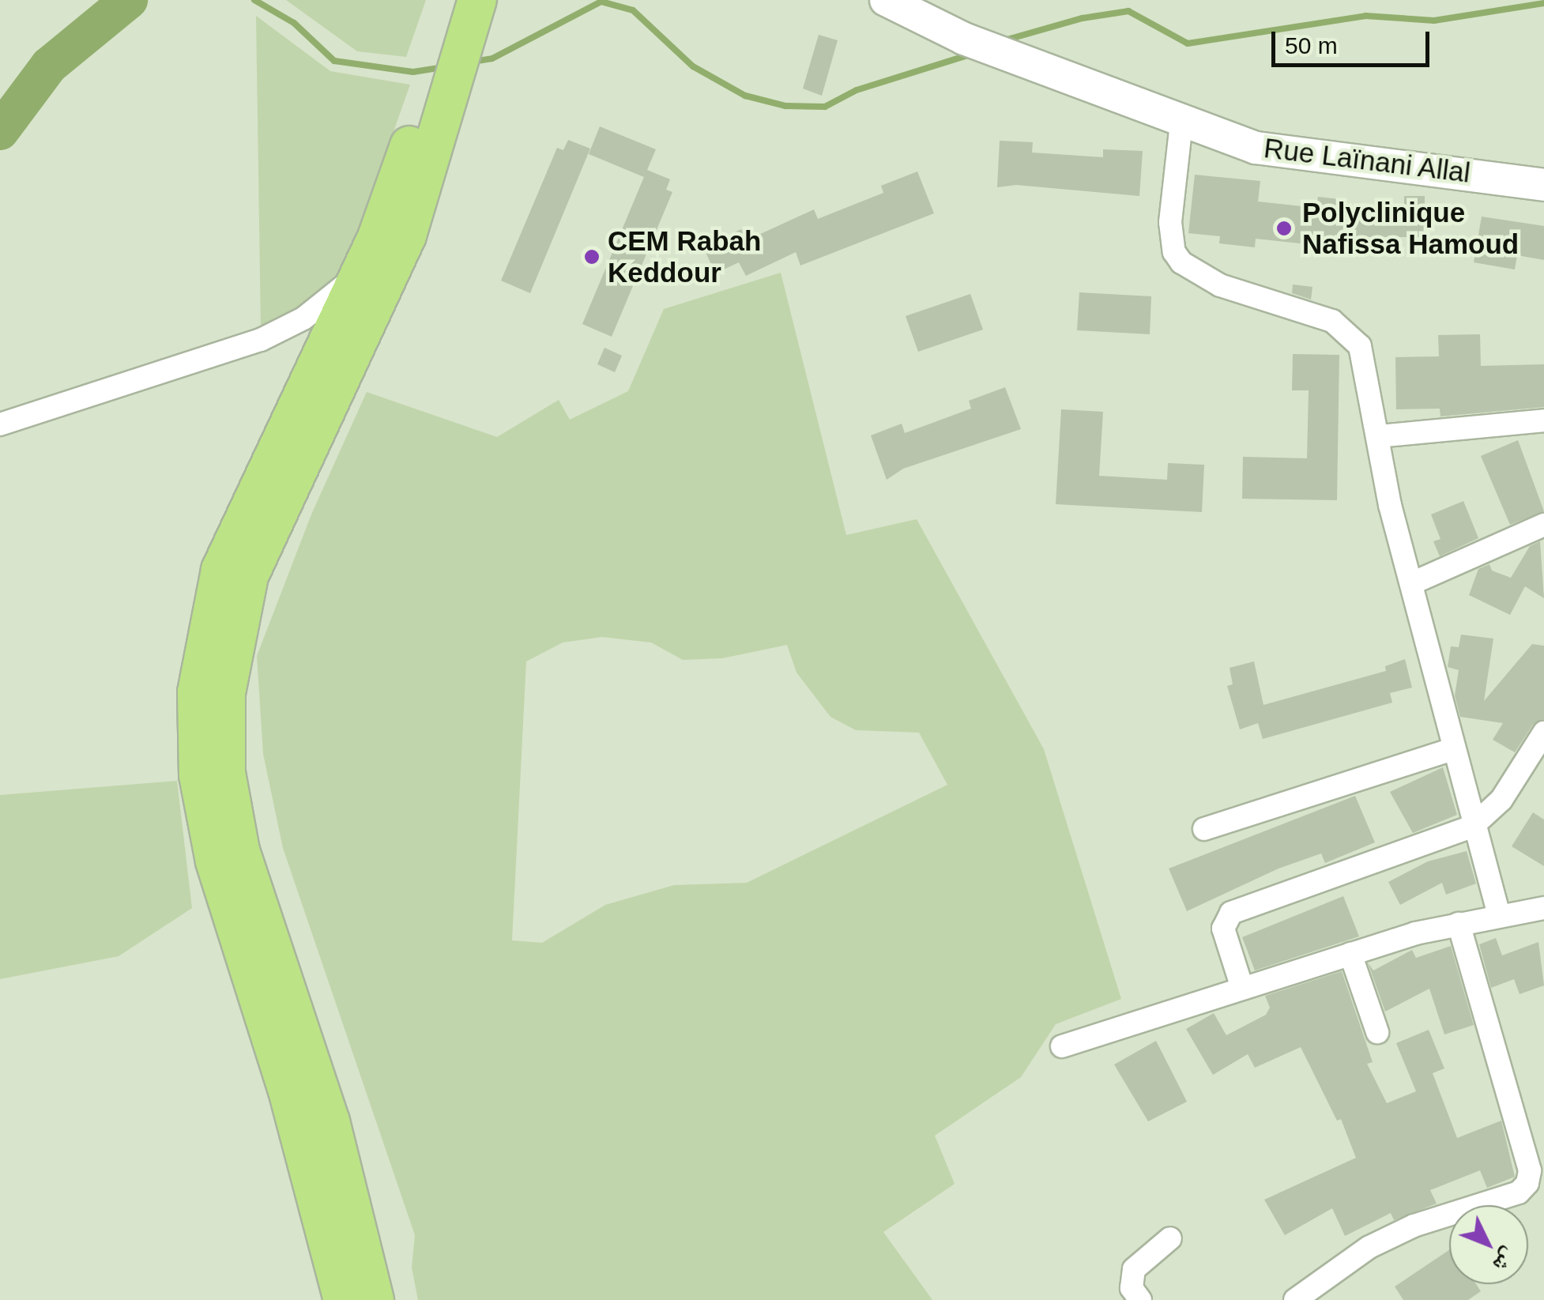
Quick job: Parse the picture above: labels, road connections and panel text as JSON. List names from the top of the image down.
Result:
{
  "streets": {
    "main road": ["Rue Laïnani Allal"]
  },
  "places": ["Polyclinique Nafissa Hamoud", "CEM Rabah Keddour"],
  "scale_bar": "50 m",
  "north": "bottom right"
}
